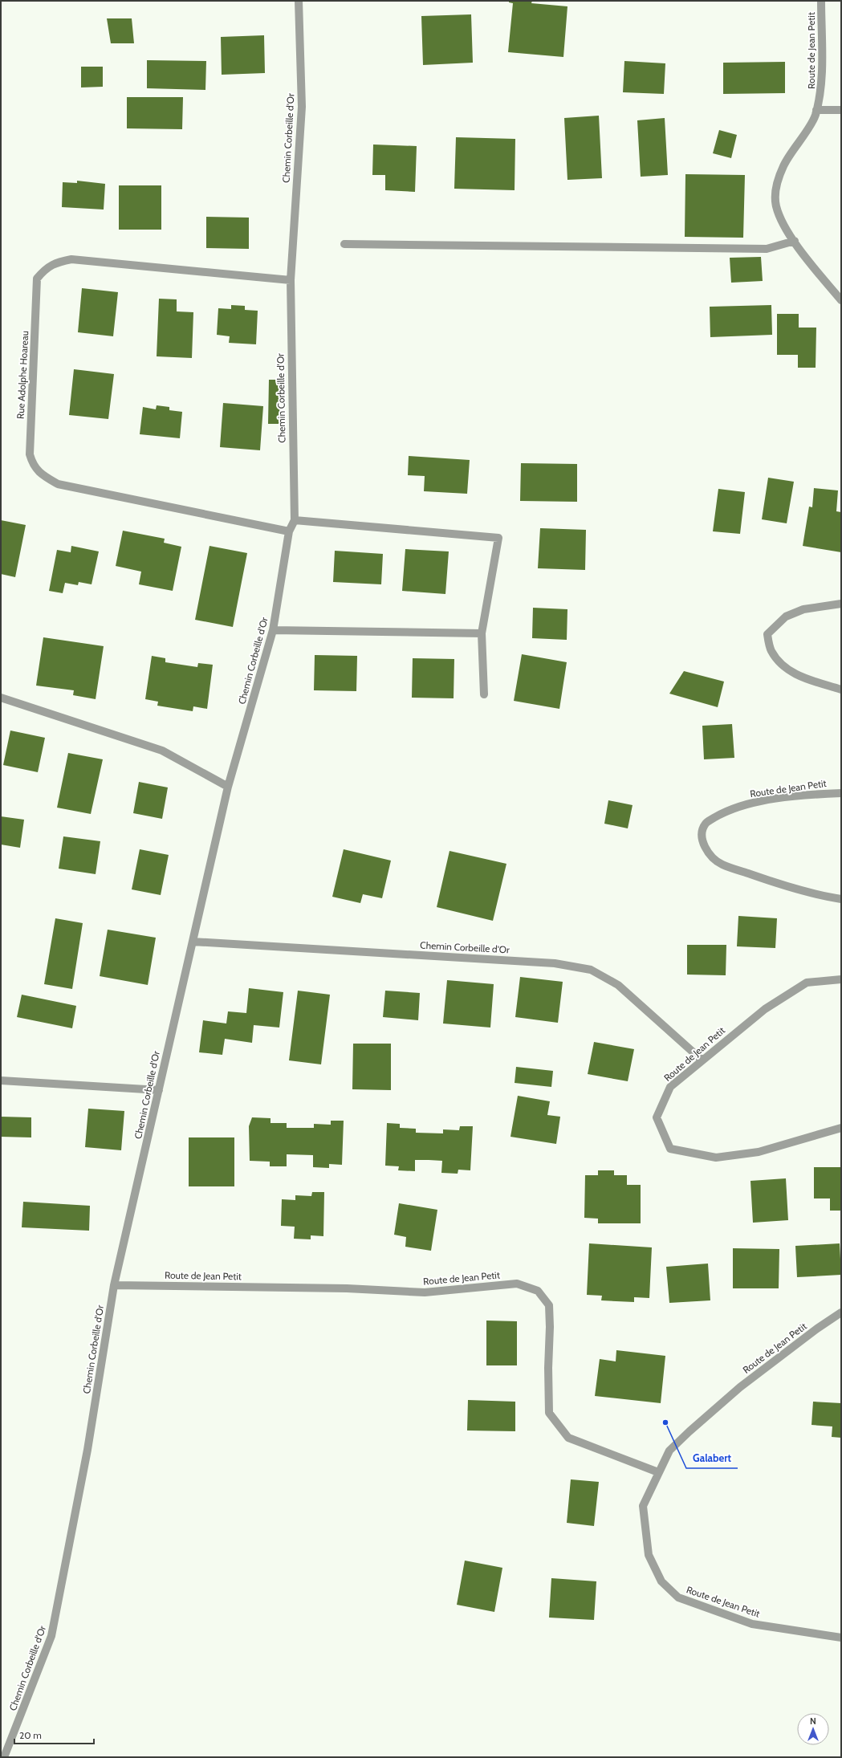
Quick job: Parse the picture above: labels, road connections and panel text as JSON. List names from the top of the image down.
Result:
{
  "streets": {
    "street": ["Route de Jean Petit", "Chemin Corbeille d'Or", "Rue Adolphe Hoareau"]
  },
  "crossings": [
    ["Route de Jean Petit", "Chemin Corbeille d'Or"],
    ["Chemin Corbeille d'Or", "Rue Adolphe Hoareau"]
  ],
  "places": ["Galabert"],
  "scale_bar": "20 m",
  "north": "top"
}
